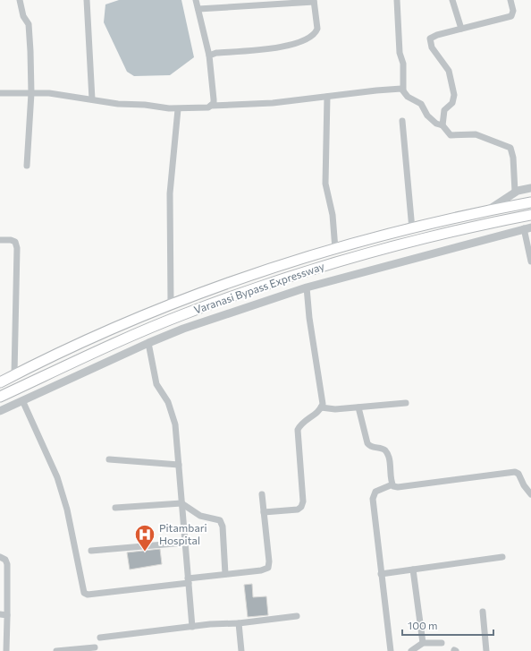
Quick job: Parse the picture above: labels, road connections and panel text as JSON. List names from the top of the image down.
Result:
{
  "streets": {
    "highway": ["Varanasi Bypass Expressway"]
  },
  "places": {
    "hospital": ["Pitambari Hospital"]
  },
  "scale_bar": "100 m"
}
